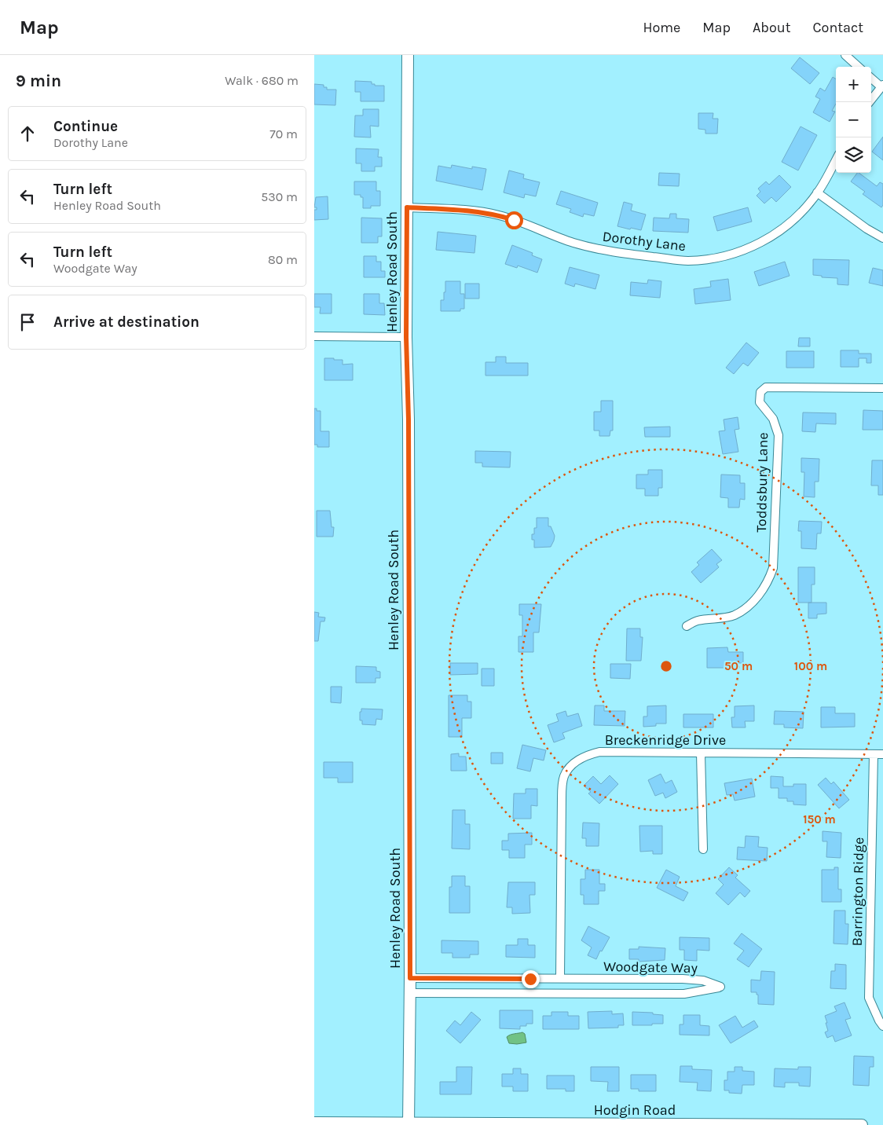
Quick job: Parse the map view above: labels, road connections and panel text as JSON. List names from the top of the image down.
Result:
{
  "streets": {
    "street": [
      "Dorothy Lane",
      "Henley Road South",
      "Toddsbury Lane",
      "Breckenridge Drive",
      "Barrington Ridge",
      "Woodgate Way",
      "Hodgin Road"
    ]
  },
  "crossings": [
    ["Dorothy Lane", "Henley Road South"],
    ["Henley Road South", "Woodgate Way"],
    ["Henley Road South", "Hodgin Road"],
    ["Breckenridge Drive", "Barrington Ridge"],
    ["Breckenridge Drive", "Woodgate Way"]
  ],
  "page": {
    "header": "Map",
    "nav": [
      "Home",
      "Map",
      "About",
      "Contact"
    ],
    "heading": ["9 min", "Walk · 680 m"],
    "map_buttons": ["+", "−"],
    "list": [
      ["Continue", "Dorothy Lane", "70 m"],
      ["Turn left", "Henley Road South", "530 m"],
      ["Turn left", "Woodgate Way", "80 m"],
      "Arrive at destination"
    ]
  },
  "rings": ["50 m", "100 m", "150 m"]
}
